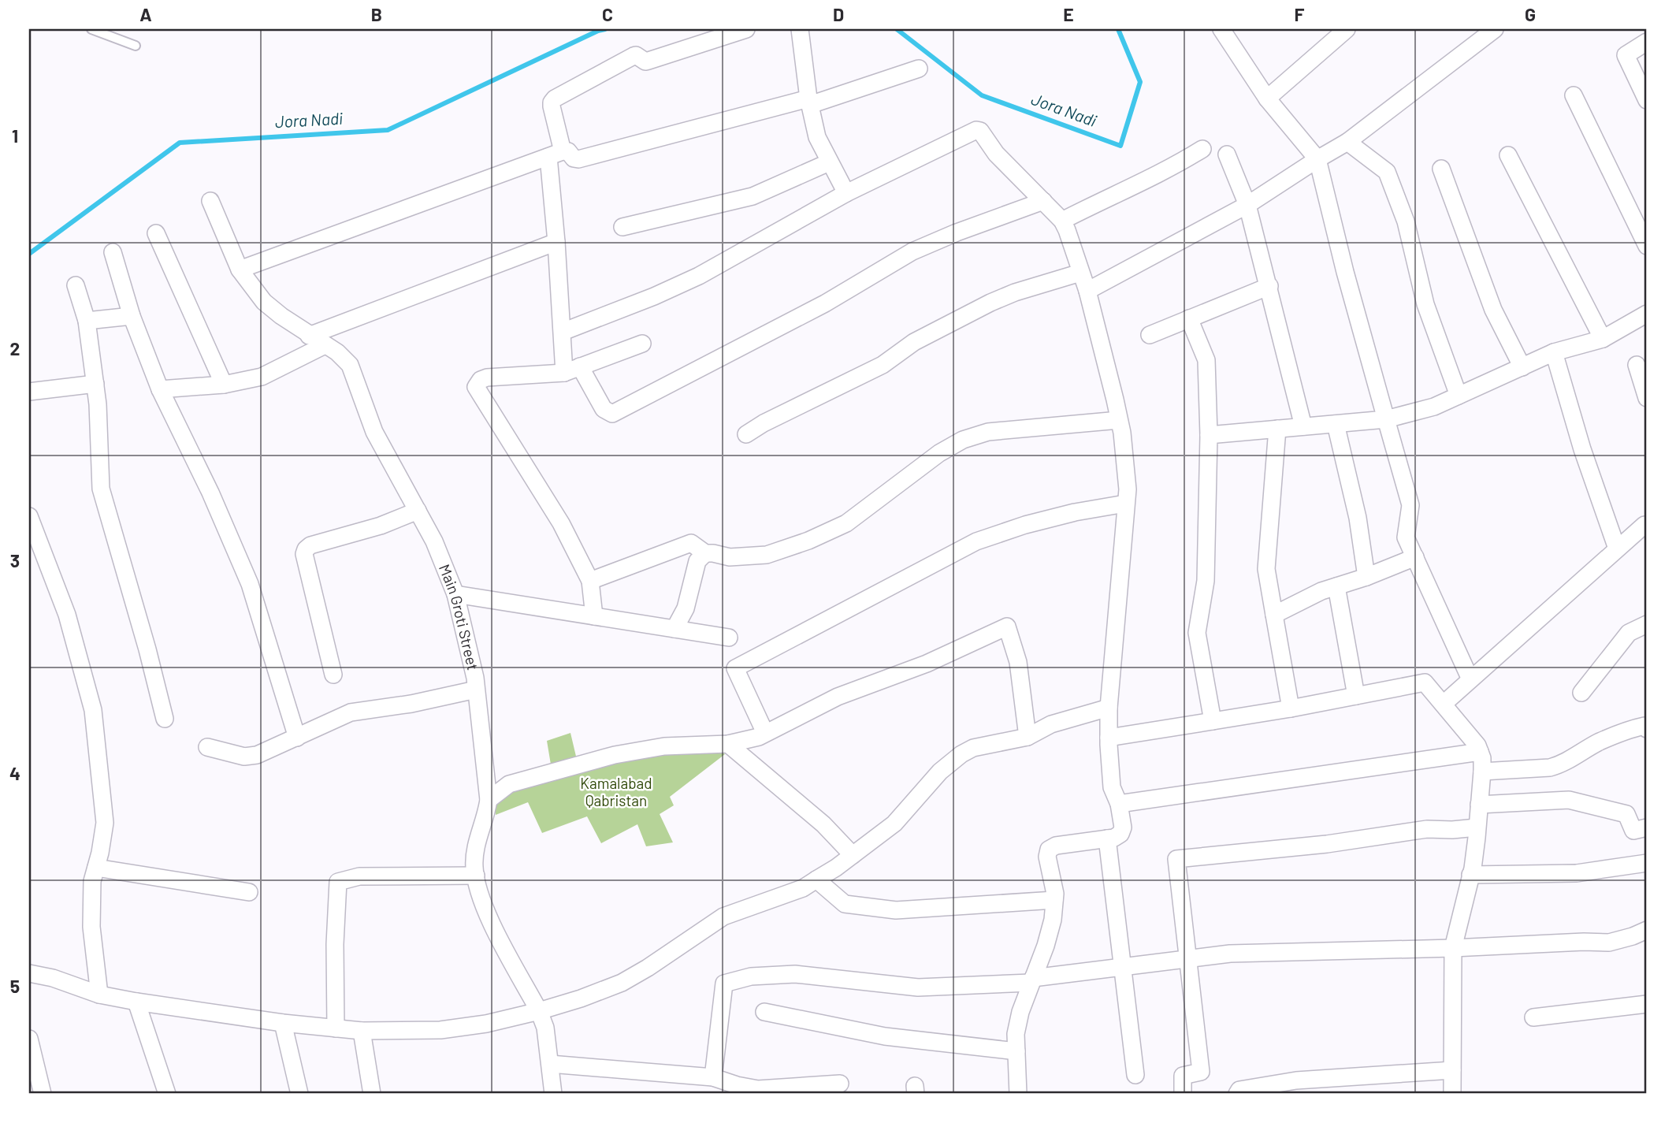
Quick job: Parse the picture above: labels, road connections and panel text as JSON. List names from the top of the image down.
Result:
{
  "streets": {
    "street": ["Main Groti Street"]
  },
  "water": ["Jora Nadi"],
  "parks": ["Kamalabad Qabristan"],
  "grid": {
    "columns": [
      "A",
      "B",
      "C",
      "D",
      "E",
      "F",
      "G"
    ],
    "rows": [
      "1",
      "2",
      "3",
      "4",
      "5"
    ]
  }
}
